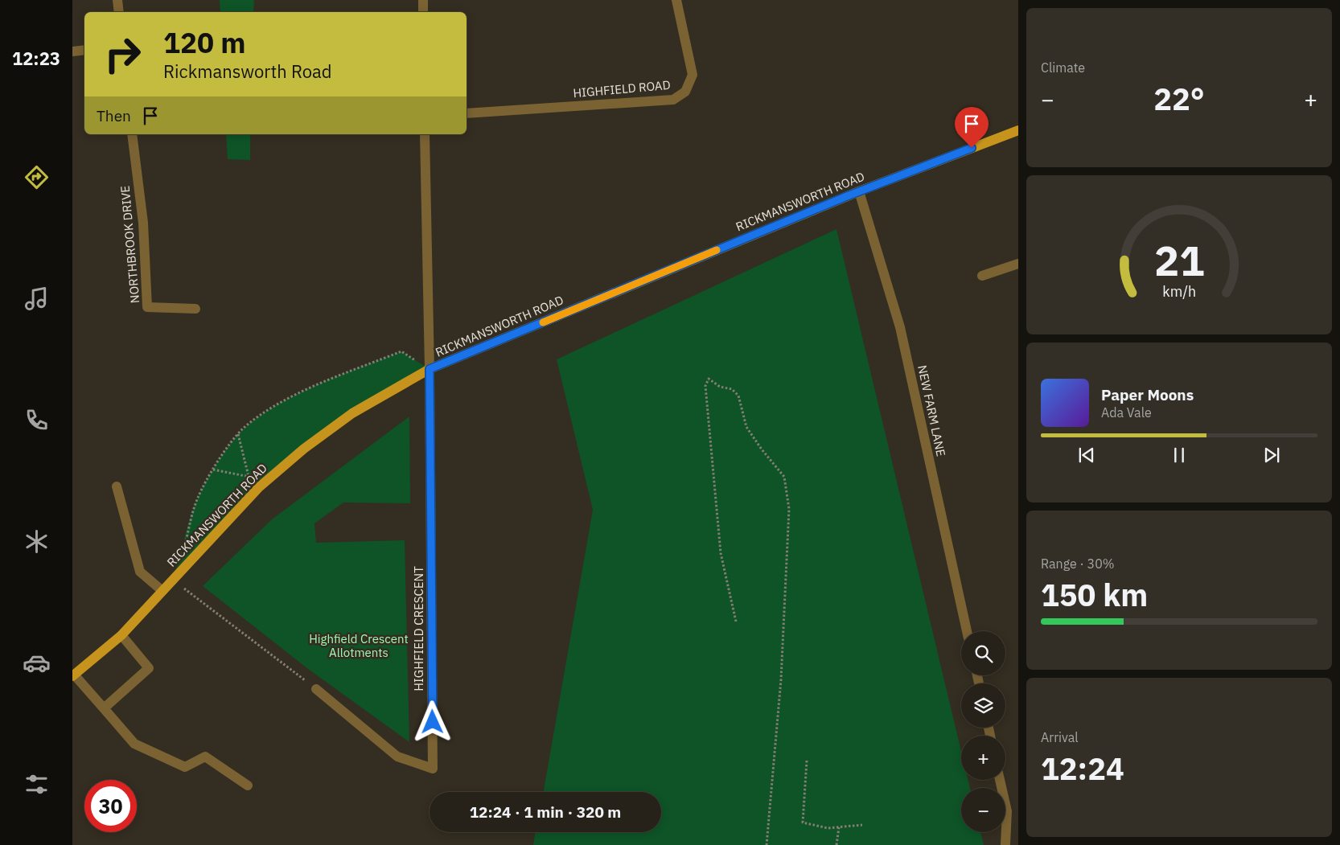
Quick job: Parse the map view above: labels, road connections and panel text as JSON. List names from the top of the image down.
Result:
{
  "streets": {
    "main road": ["RICKMANSWORTH ROAD"],
    "street": [
      "HIGHFIELD ROAD",
      "NORTHBROOK DRIVE",
      "NEW FARM LANE",
      "HIGHFIELD CRESCENT"
    ]
  },
  "crossings": [
    ["RICKMANSWORTH ROAD", "NEW FARM LANE"],
    ["RICKMANSWORTH ROAD", "HIGHFIELD CRESCENT"]
  ],
  "parks": ["Highfield Crescent Allotments"],
  "page": {
    "tabs": "12:23",
    "tile": [
      "Climate",
      ["Range · 30%", "150 km"],
      ["Arrival", "12:24"]
    ],
    "turn": ["120 m", "Rickmansworth Road"],
    "heat": ["−", "22°", "+"],
    "then": "Then",
    "song": ["Paper Moons", "Ada Vale"],
    "map_buttons": ["+", "−"],
    "limit": "30",
    "trip": "12:24 · 1 min · 320 m",
    "gauge": ["21", "km/h"]
  }
}
